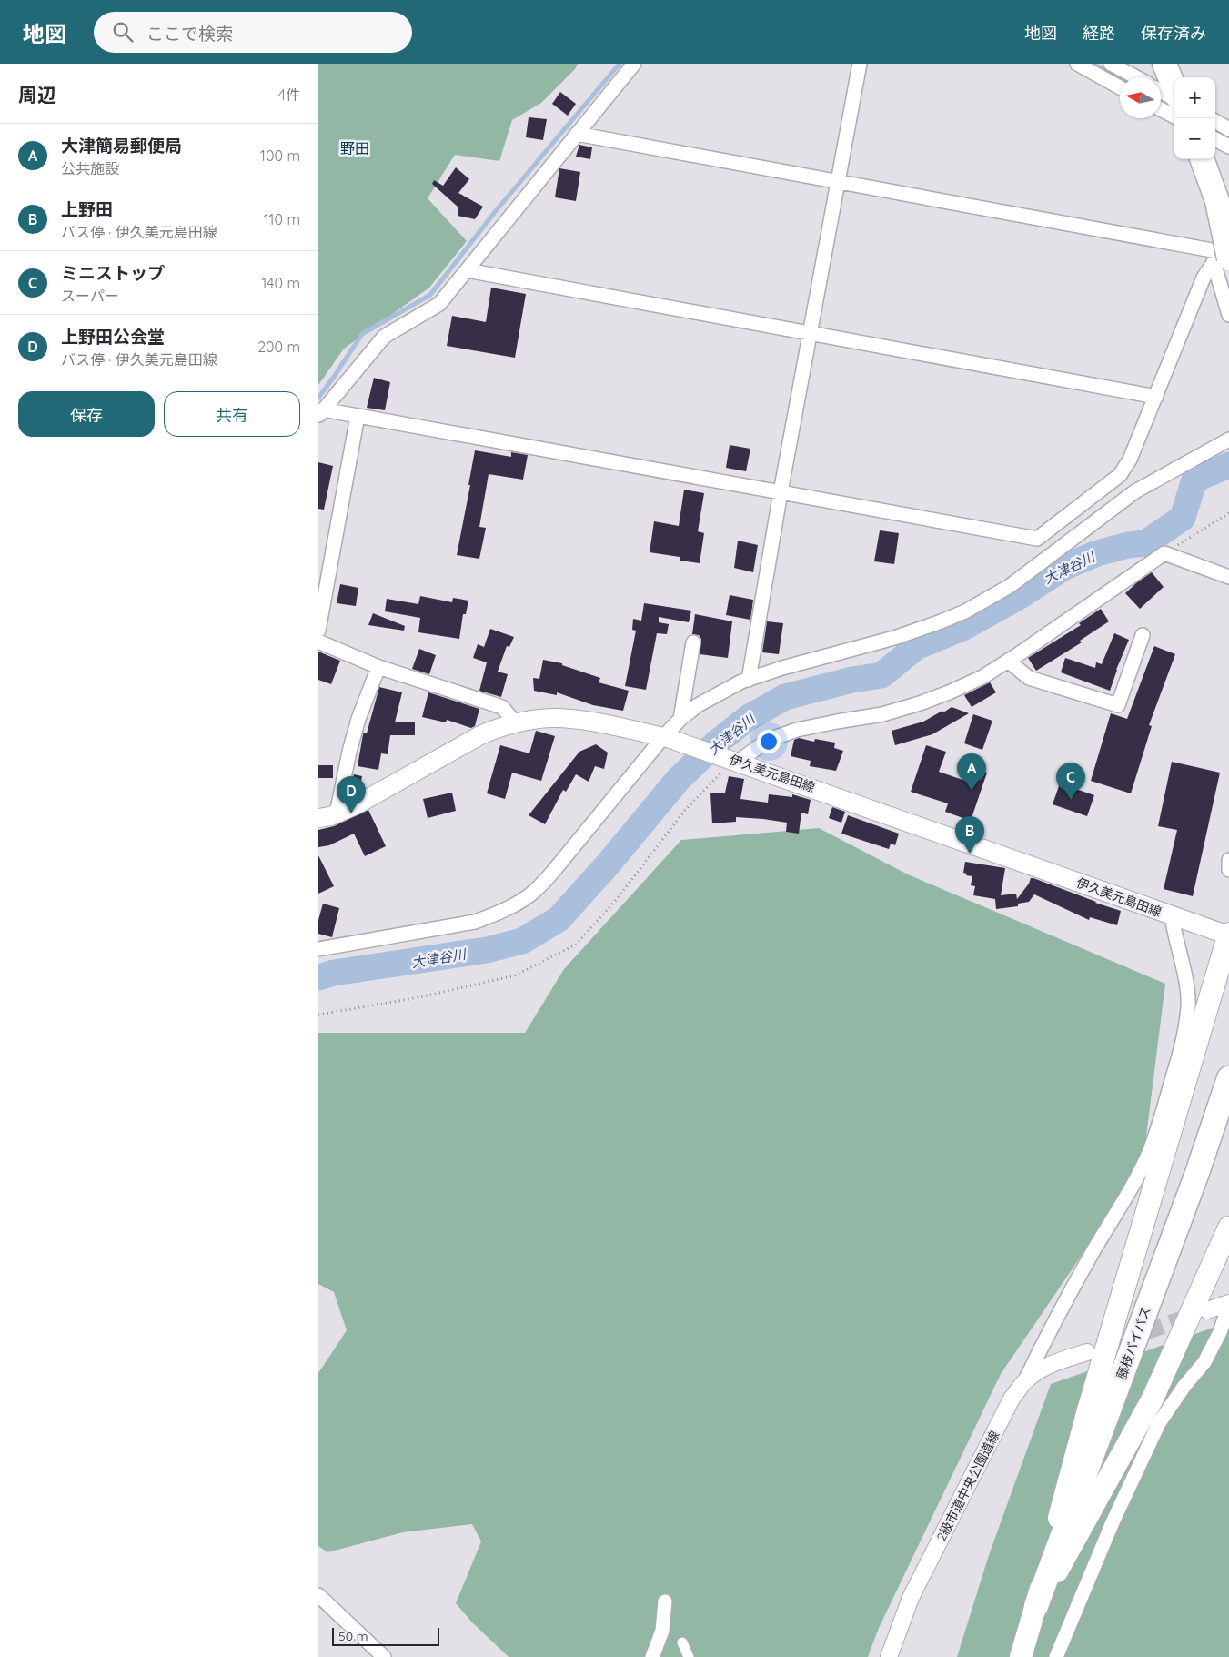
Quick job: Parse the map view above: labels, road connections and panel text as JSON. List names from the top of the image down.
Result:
{
  "streets": {
    "highway": ["藤枝バイパス"],
    "main road": ["伊久美元島田線"],
    "street": ["2級市道中央公園道線"]
  },
  "districts": ["野田"],
  "water": ["大津谷川"],
  "scale_bar": "50 m",
  "north": "left",
  "page": {
    "header": "地図",
    "search": "ここで検索",
    "nav": ["地図", "経路", "保存済み"],
    "heading": ["周辺", "4件"],
    "map_buttons": ["+", "−"],
    "list": [
      {
        "mark": "A",
        "name": "大津簡易郵便局",
        "note": "公共施設",
        "value": "100 m"
      },
      {
        "mark": "B",
        "name": "上野田",
        "note": "バス停 · 伊久美元島田線",
        "value": "110 m"
      },
      {
        "mark": "C",
        "name": "ミニストップ",
        "note": "スーパー",
        "value": "140 m"
      },
      {
        "mark": "D",
        "name": "上野田公会堂",
        "note": "バス停 · 伊久美元島田線",
        "value": "200 m"
      }
    ],
    "buttons": ["保存", "共有"],
    "pins": [
      "A",
      "C",
      "D",
      "B"
    ],
    "scale": "50 m"
  }
}
